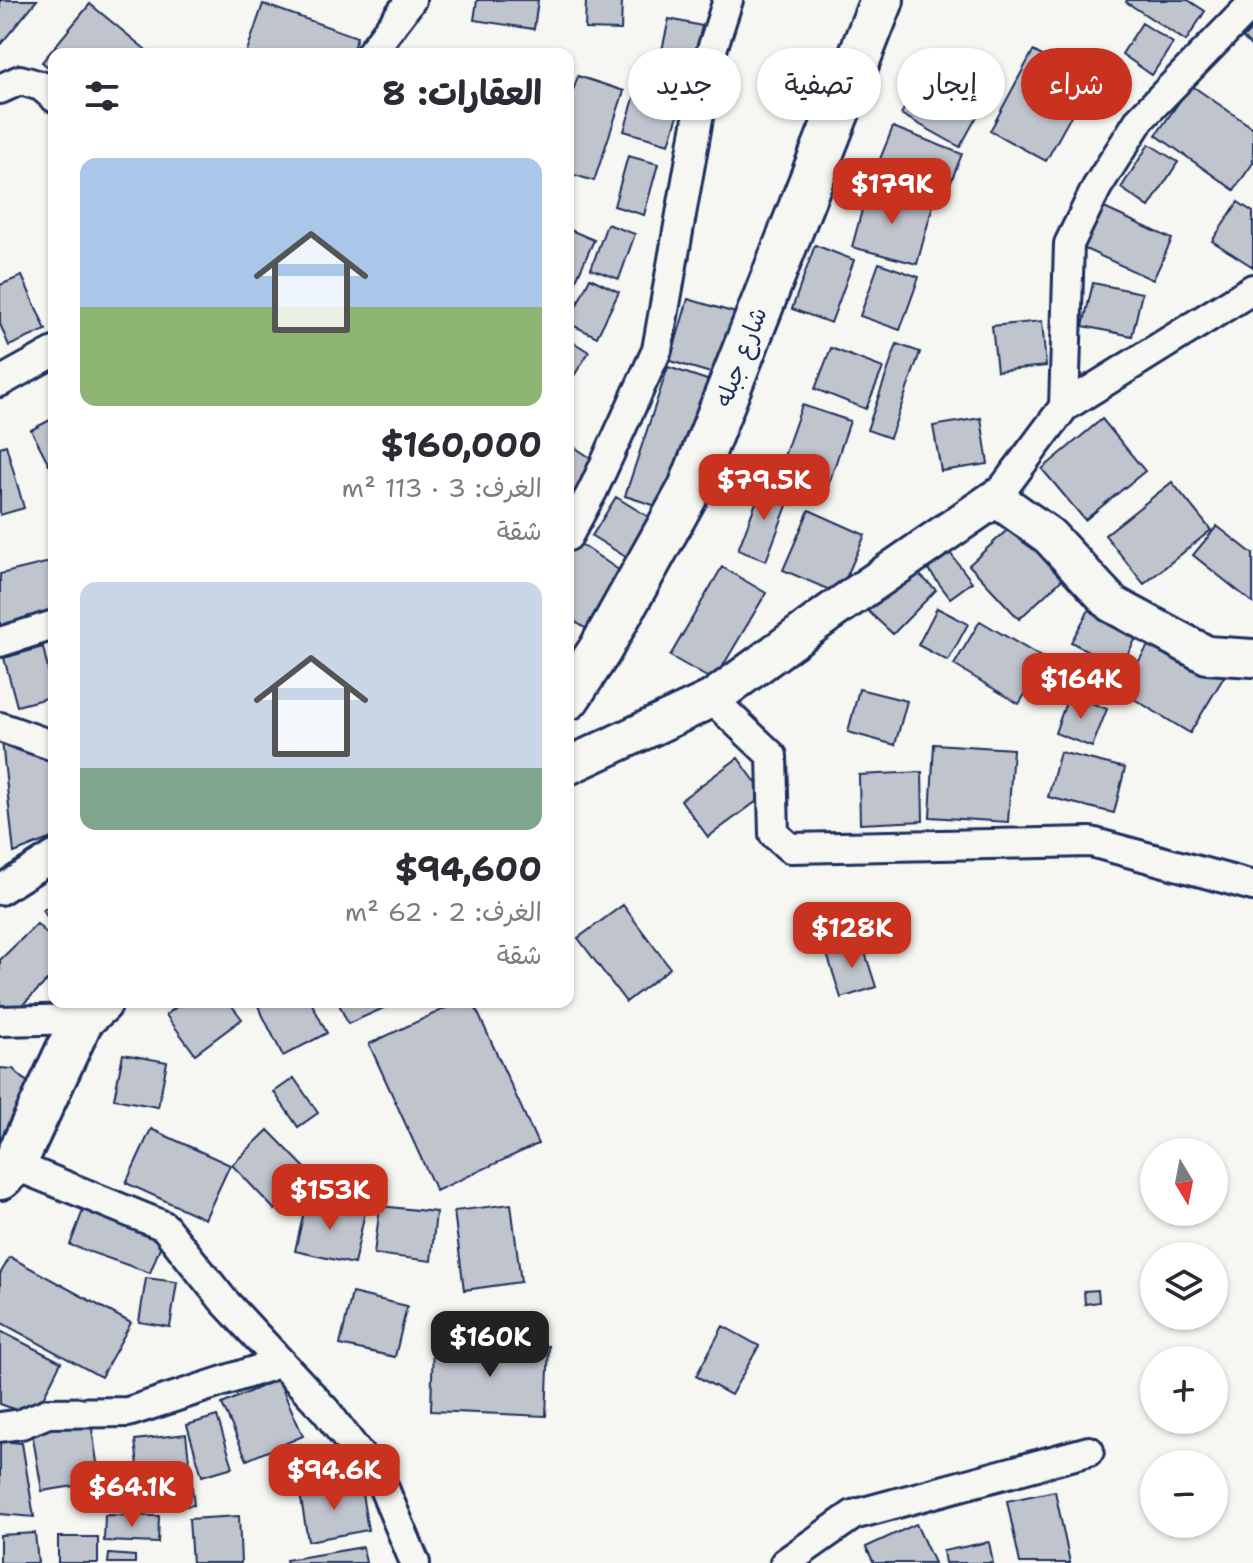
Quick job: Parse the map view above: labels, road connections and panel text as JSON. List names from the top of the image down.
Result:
{
  "streets": {
    "main road": ["شارع جبله"]
  },
  "north": "bottom",
  "page": {
    "chip": [
      "شراء",
      "إيجار",
      "تصفية",
      "جديد"
    ],
    "heading": "العقارات: 8",
    "list": [
      {
        "name": "$160,000",
        "note": "الغرف: 3 · 113 m² · شقة"
      },
      {
        "name": "$94,600",
        "note": "الغرف: 2 · 62 m² · شقة"
      }
    ],
    "price": [
      "$179K",
      "$79.5K",
      "$164K",
      "$128K",
      "$153K",
      "$160K",
      "$94.6K",
      "$64.1K"
    ],
    "map_buttons": ["+", "−"]
  }
}
